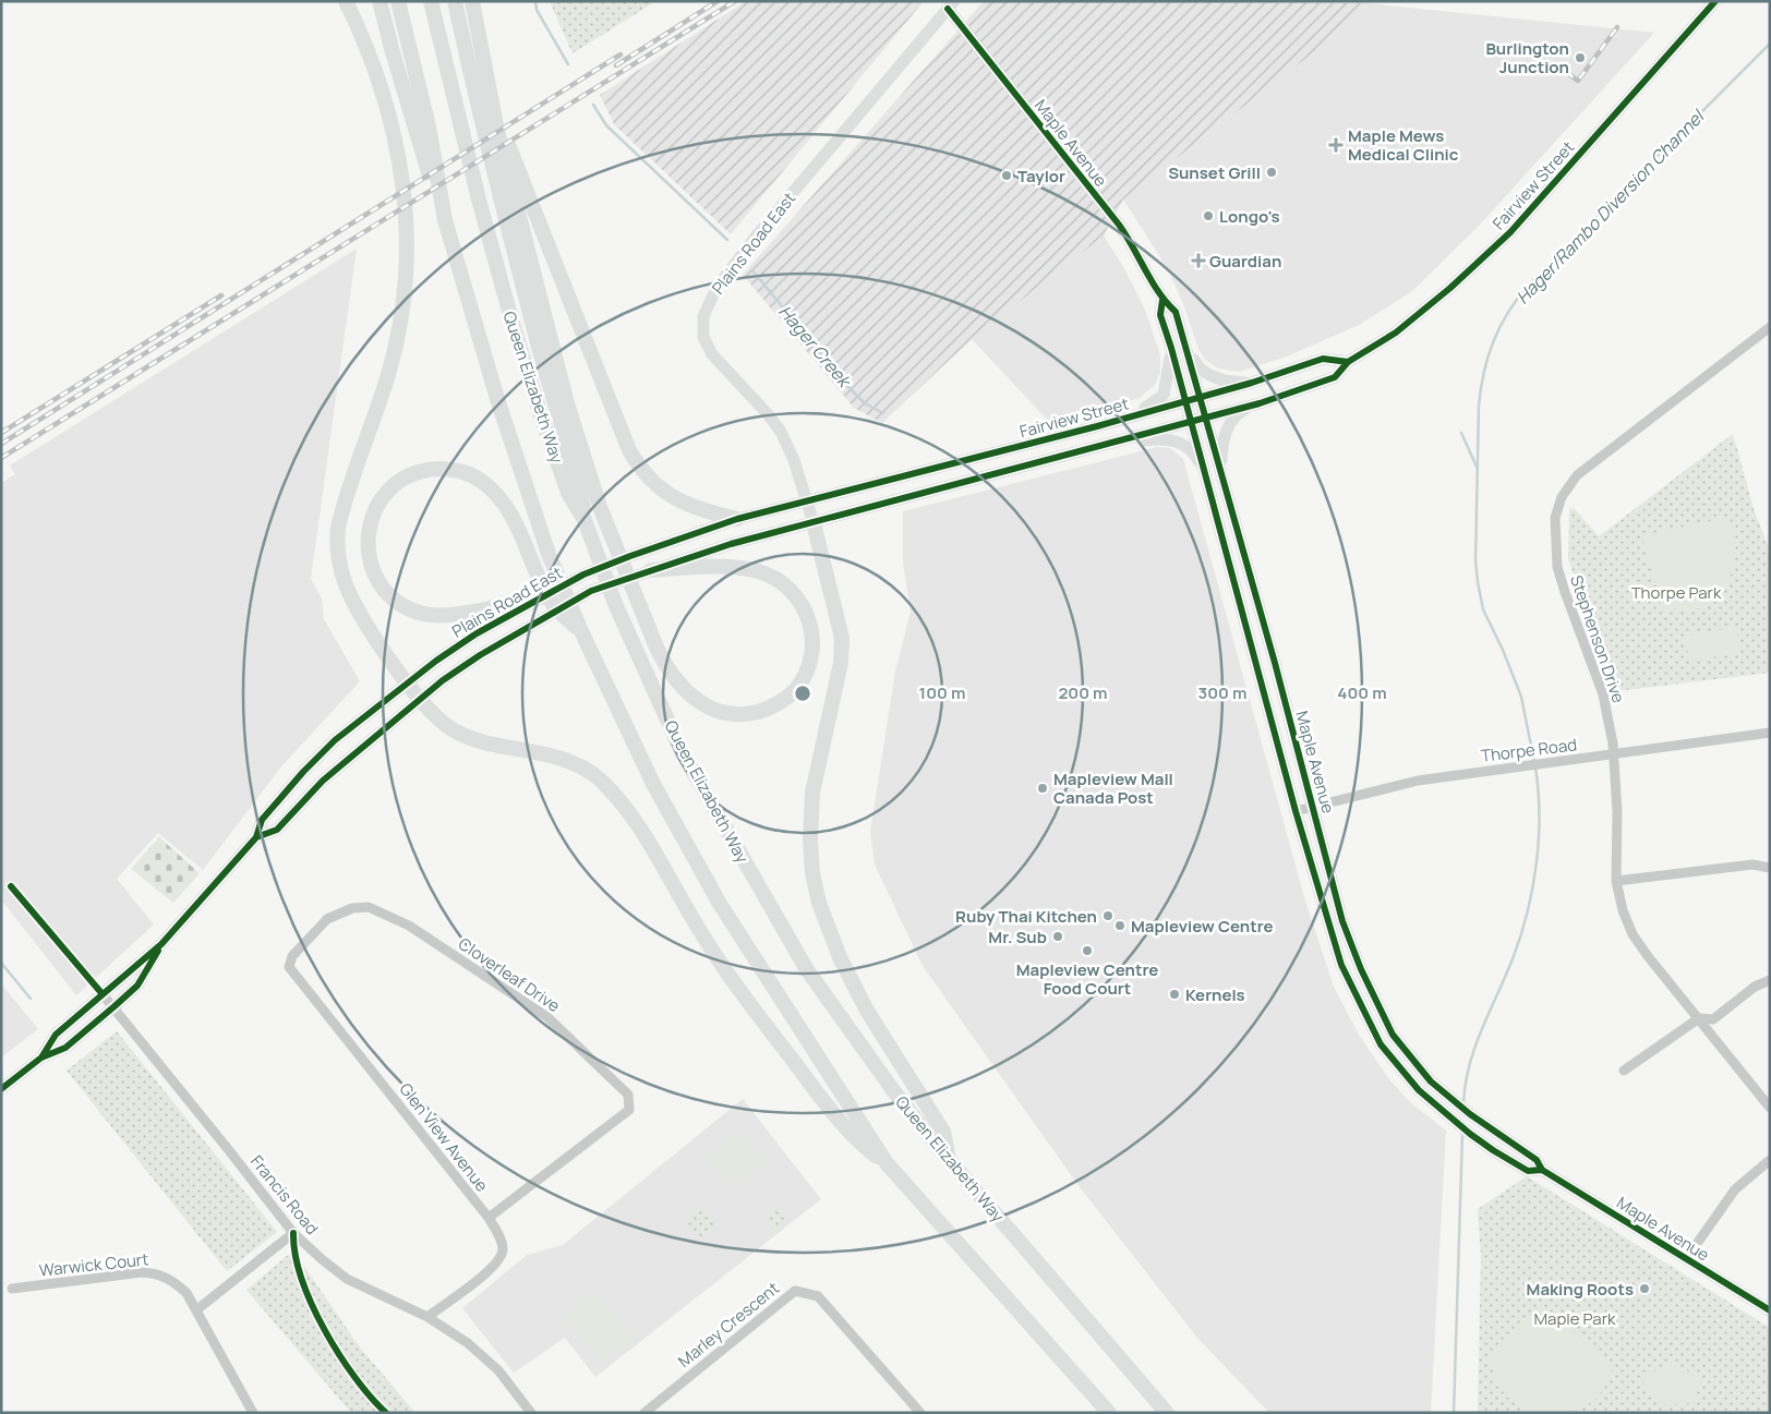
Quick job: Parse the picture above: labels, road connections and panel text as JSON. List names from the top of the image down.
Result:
{
  "streets": {
    "highway": ["Queen Elizabeth Way"],
    "main road": ["Maple Avenue", "Fairview Street", "Plains Road East"],
    "street": [
      "Stephenson Drive",
      "Thorpe Road",
      "Cloverleaf Drive",
      "Glen View Avenue",
      "Francis Road",
      "Warwick Court",
      "Marley Crescent"
    ]
  },
  "crossings": [
    ["Maple Avenue", "Fairview Street"],
    ["Maple Avenue", "Plains Road East"],
    ["Maple Avenue", "Thorpe Road"],
    ["Fairview Street", "Plains Road East"],
    ["Plains Road East", "Francis Road"],
    ["Stephenson Drive", "Thorpe Road"],
    ["Cloverleaf Drive", "Glen View Avenue"],
    ["Glen View Avenue", "Francis Road"]
  ],
  "water": ["Hager/Rambo Diversion Channel", "Hager Creek"],
  "parks": ["Thorpe Park", "Maple Park"],
  "places": {
    "other": [
      "Burlington Junction",
      "Sunset Grill",
      "Taylor",
      "Longo's",
      "Mapleview Mall Canada Post",
      "Ruby Thai Kitchen",
      "Mapleview Centre",
      "Mr. Sub",
      "Mapleview Centre Food Court",
      "Kernels",
      "Making Roots"
    ],
    "health": ["Maple Mews Medical Clinic", "Guardian"]
  },
  "rings": [
    "100 m",
    "200 m",
    "300 m",
    "400 m"
  ]
}
